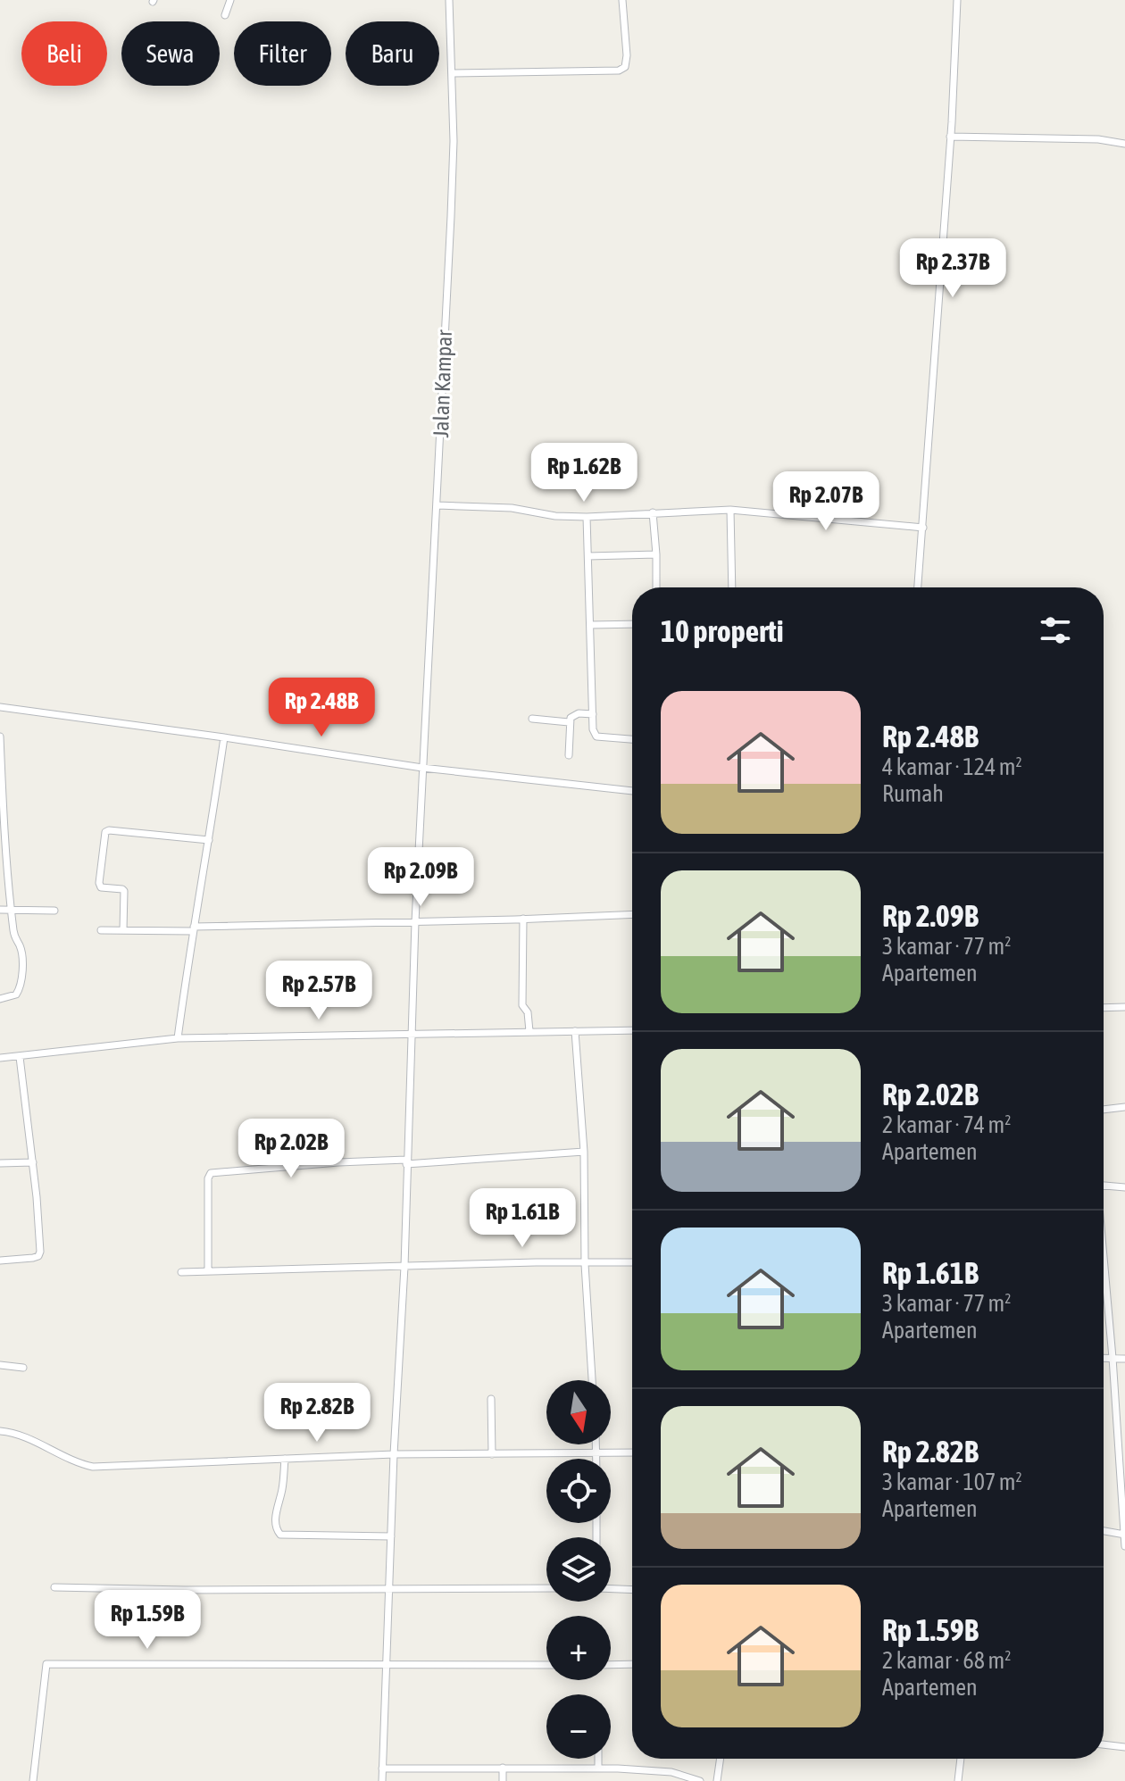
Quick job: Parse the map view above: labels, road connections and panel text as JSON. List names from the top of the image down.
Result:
{
  "streets": {
    "street": ["Jalan Kampar"]
  },
  "north": "bottom",
  "page": {
    "chip": [
      "Beli",
      "Sewa",
      "Filter",
      "Baru"
    ],
    "price": [
      "Rp 2.37B",
      "Rp 1.62B",
      "Rp 2.07B",
      "Rp 2.48B",
      "Rp 2.09B",
      "Rp 2.57B",
      "Rp 2.02B",
      "Rp 1.61B",
      "Rp 2.82B",
      "Rp 1.59B"
    ],
    "heading": "10 properti",
    "list": [
      {
        "name": "Rp 2.48B",
        "note": "4 kamar · 124 m² · Rumah"
      },
      {
        "name": "Rp 2.09B",
        "note": "3 kamar · 77 m² · Apartemen"
      },
      {
        "name": "Rp 2.02B",
        "note": "2 kamar · 74 m² · Apartemen"
      },
      {
        "name": "Rp 1.61B",
        "note": "3 kamar · 77 m² · Apartemen"
      },
      {
        "name": "Rp 2.82B",
        "note": "3 kamar · 107 m² · Apartemen"
      },
      {
        "name": "Rp 1.59B",
        "note": "2 kamar · 68 m² · Apartemen"
      }
    ],
    "map_buttons": ["+", "−"]
  }
}
